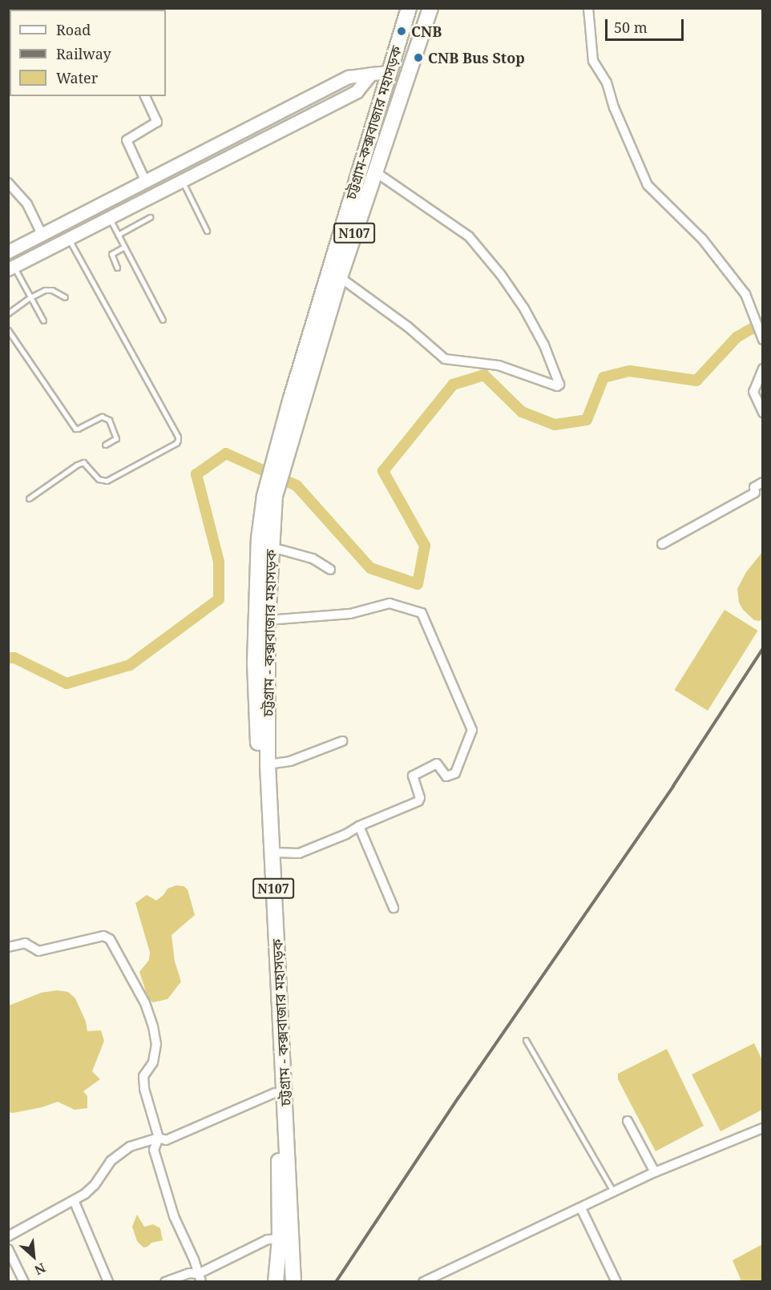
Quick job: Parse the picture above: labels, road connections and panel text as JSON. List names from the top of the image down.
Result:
{
  "streets": {
    "highway": ["চট্টগ্রাম-কক্সবাজার মহাসড়ক", "N107", "চট্টগ্রাম - কক্সবাজার মহাসড়ক"]
  },
  "crossings": [
    ["চট্টগ্রাম-কক্সবাজার মহাসড়ক", "N107"],
    ["N107", "চট্টগ্রাম - কক্সবাজার মহাসড়ক"]
  ],
  "places": ["CNB", "CNB Bus Stop"],
  "legend": ["Road", "Railway", "Water"],
  "scale_bar": "50 m",
  "north": "bottom right"
}
